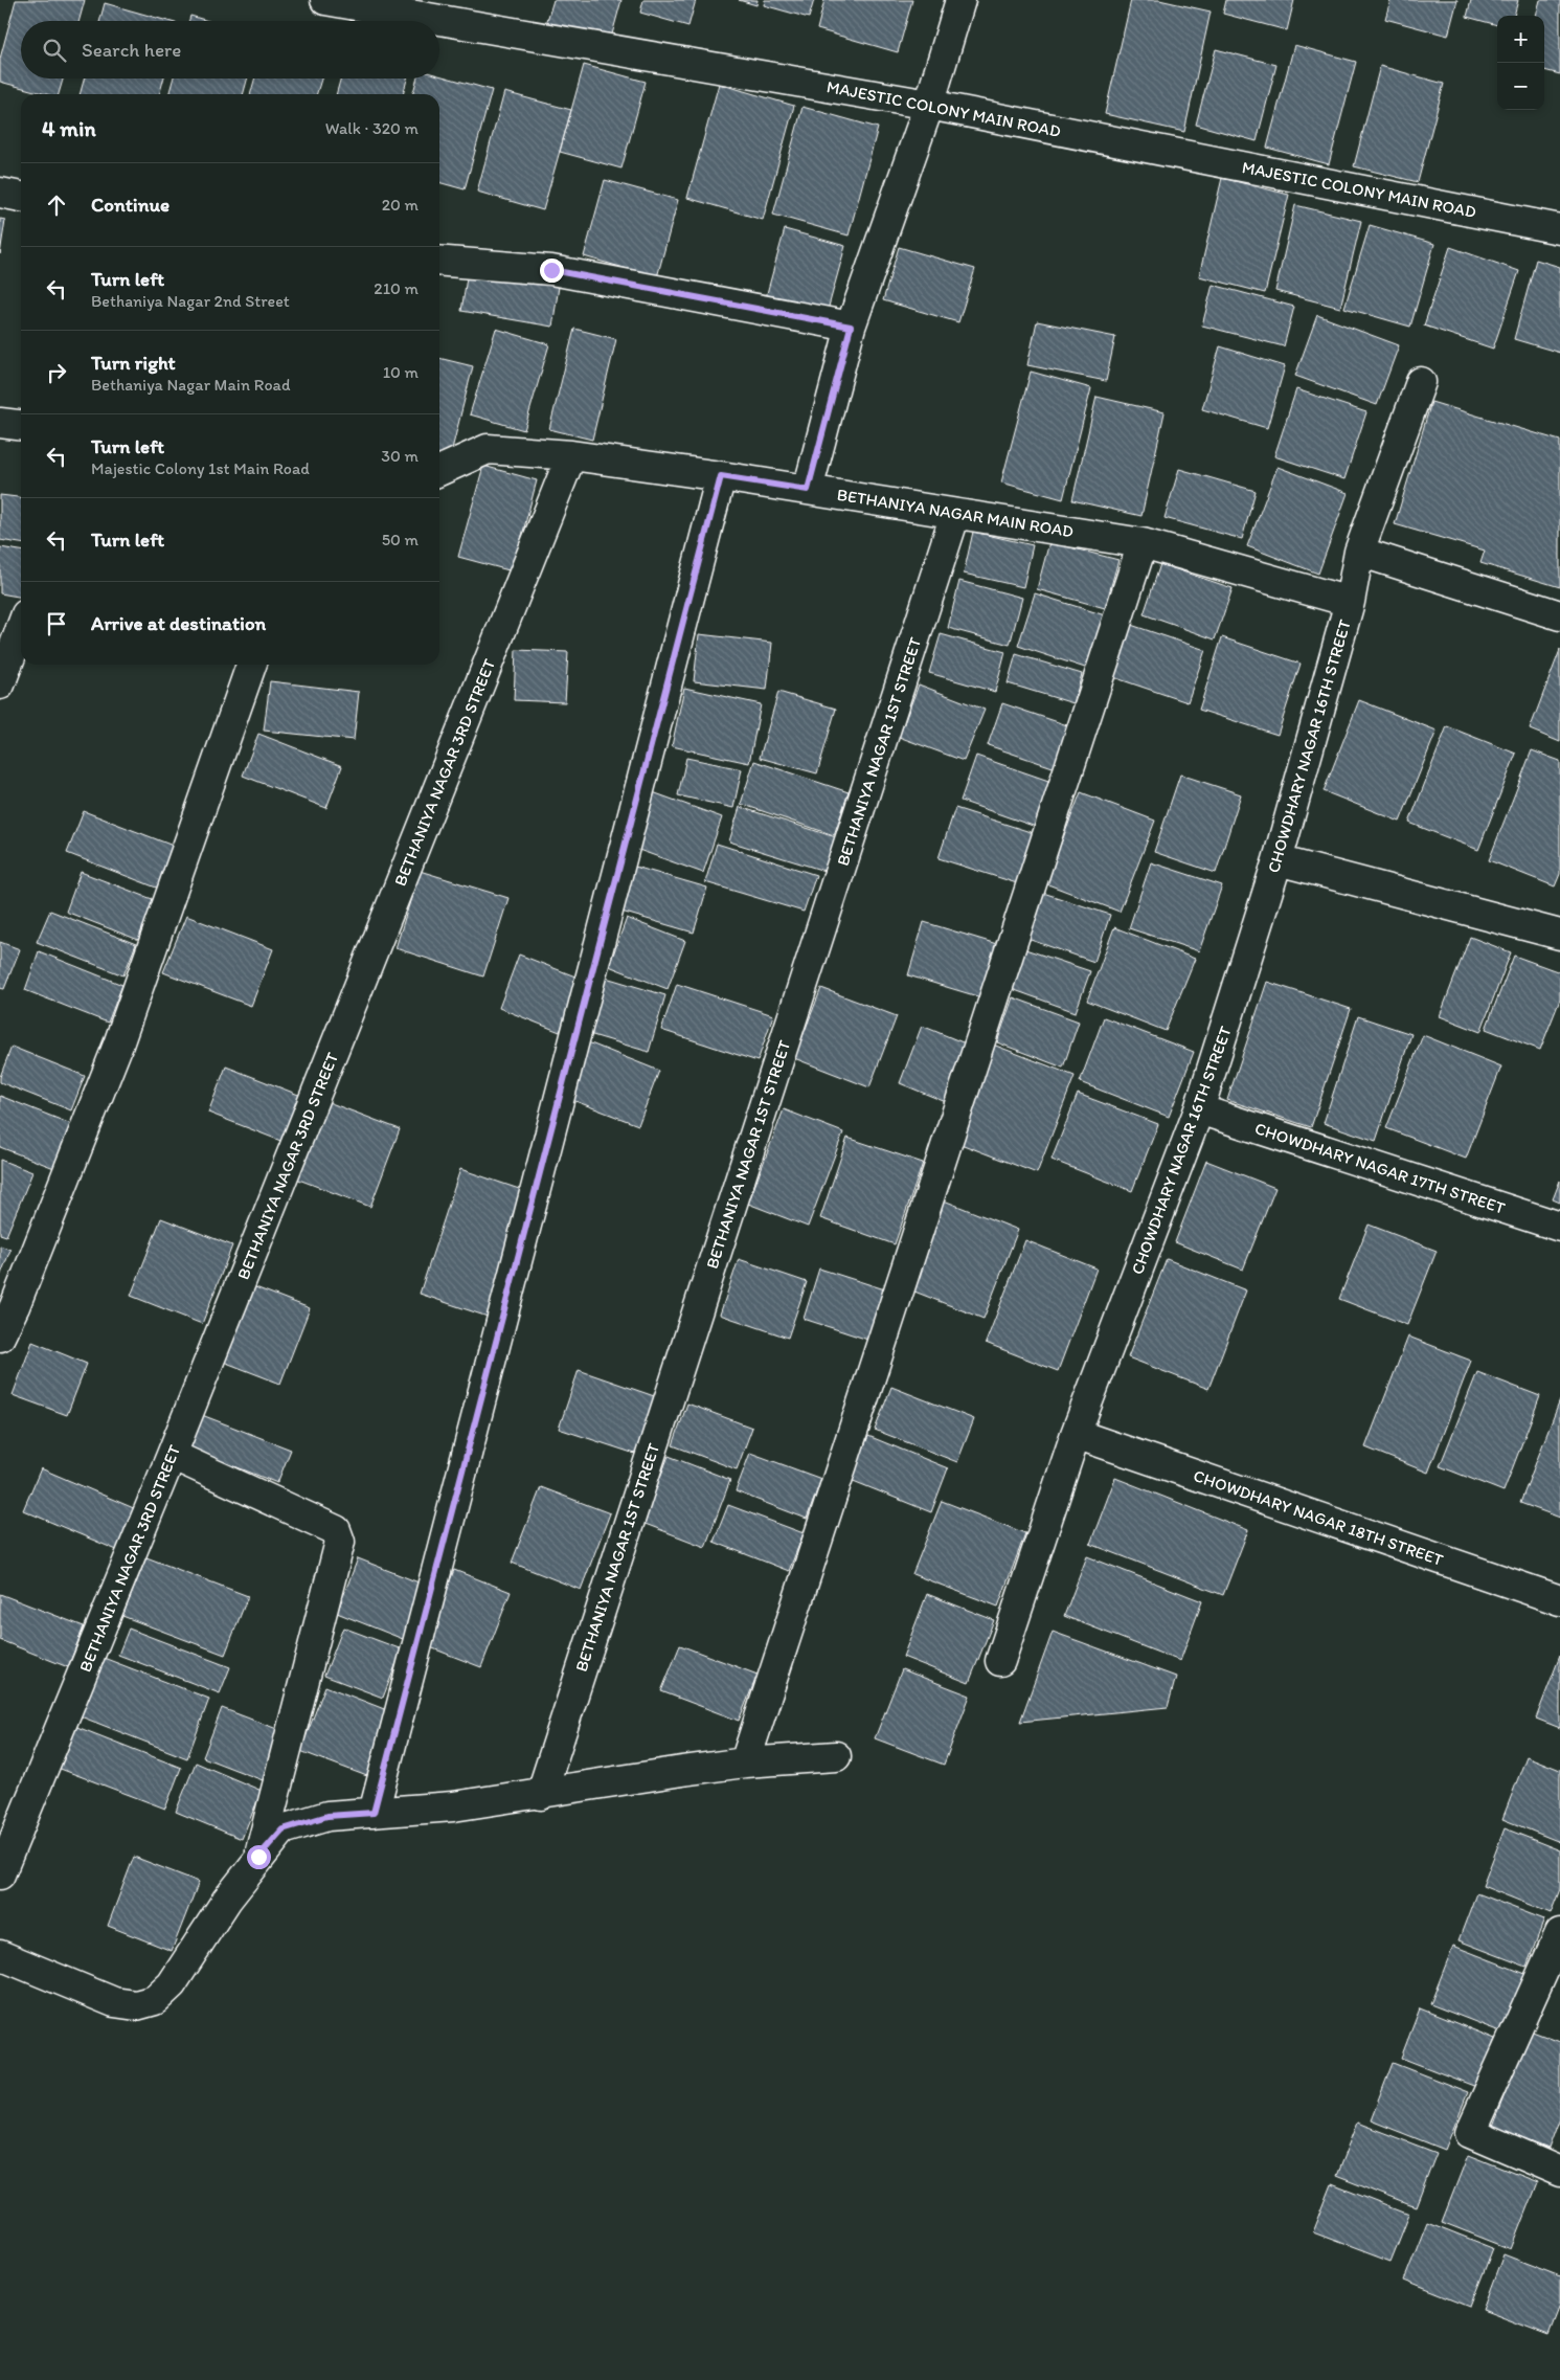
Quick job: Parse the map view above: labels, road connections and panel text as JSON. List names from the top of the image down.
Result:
{
  "streets": {
    "street": [
      "MAJESTIC COLONY MAIN ROAD",
      "BETHANIYA NAGAR MAIN ROAD",
      "CHOWDHARY NAGAR 16TH STREET",
      "BETHANIYA NAGAR 1ST STREET",
      "BETHANIYA NAGAR 3RD STREET",
      "CHOWDHARY NAGAR 17TH STREET",
      "CHOWDHARY NAGAR 18TH STREET"
    ]
  },
  "crossings": [
    ["BETHANIYA NAGAR MAIN ROAD", "CHOWDHARY NAGAR 16TH STREET"],
    ["BETHANIYA NAGAR MAIN ROAD", "BETHANIYA NAGAR 1ST STREET"],
    ["BETHANIYA NAGAR MAIN ROAD", "BETHANIYA NAGAR 3RD STREET"],
    ["CHOWDHARY NAGAR 16TH STREET", "CHOWDHARY NAGAR 17TH STREET"],
    ["CHOWDHARY NAGAR 16TH STREET", "CHOWDHARY NAGAR 18TH STREET"]
  ],
  "page": {
    "map_buttons": ["+", "−"],
    "search": "Search here",
    "heading": ["4 min", "Walk · 320 m"],
    "list": [
      ["Continue", "20 m"],
      ["Turn left", "Bethaniya Nagar 2nd Street", "210 m"],
      ["Turn right", "Bethaniya Nagar Main Road", "10 m"],
      ["Turn left", "Majestic Colony 1st Main Road", "30 m"],
      ["Turn left", "50 m"],
      "Arrive at destination"
    ]
  }
}
